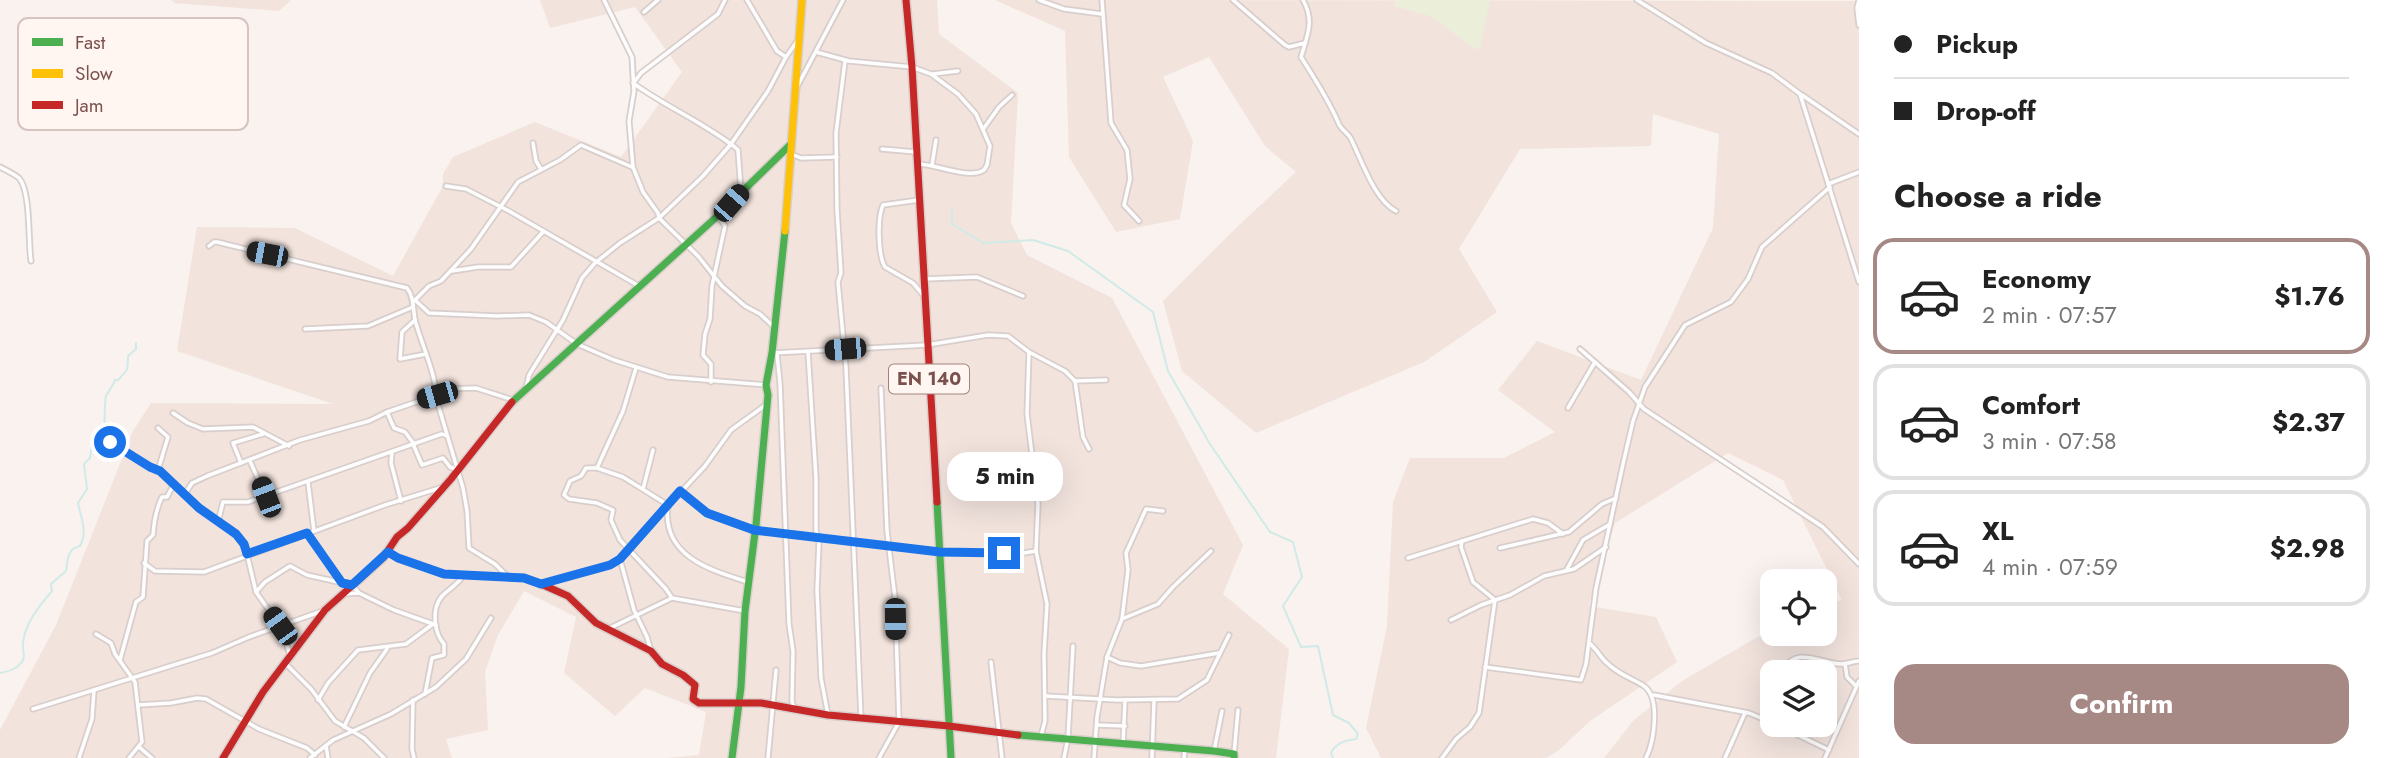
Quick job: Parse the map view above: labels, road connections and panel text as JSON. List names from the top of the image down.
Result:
{
  "streets": {
    "street": ["EN 140"]
  },
  "legend": ["Fast", "Slow", "Jam"],
  "page": {
    "banner": ["Pickup", "Drop-off"],
    "heading": "Choose a ride",
    "list": [
      {
        "name": "Economy",
        "note": "2 min · 07:57",
        "value": "$1.76"
      },
      {
        "name": "Comfort",
        "note": "3 min · 07:58",
        "value": "$2.37"
      },
      {
        "name": "XL",
        "note": "4 min · 07:59",
        "value": "$2.98"
      }
    ],
    "bubble": "5 min",
    "buttons": "Confirm"
  }
}
